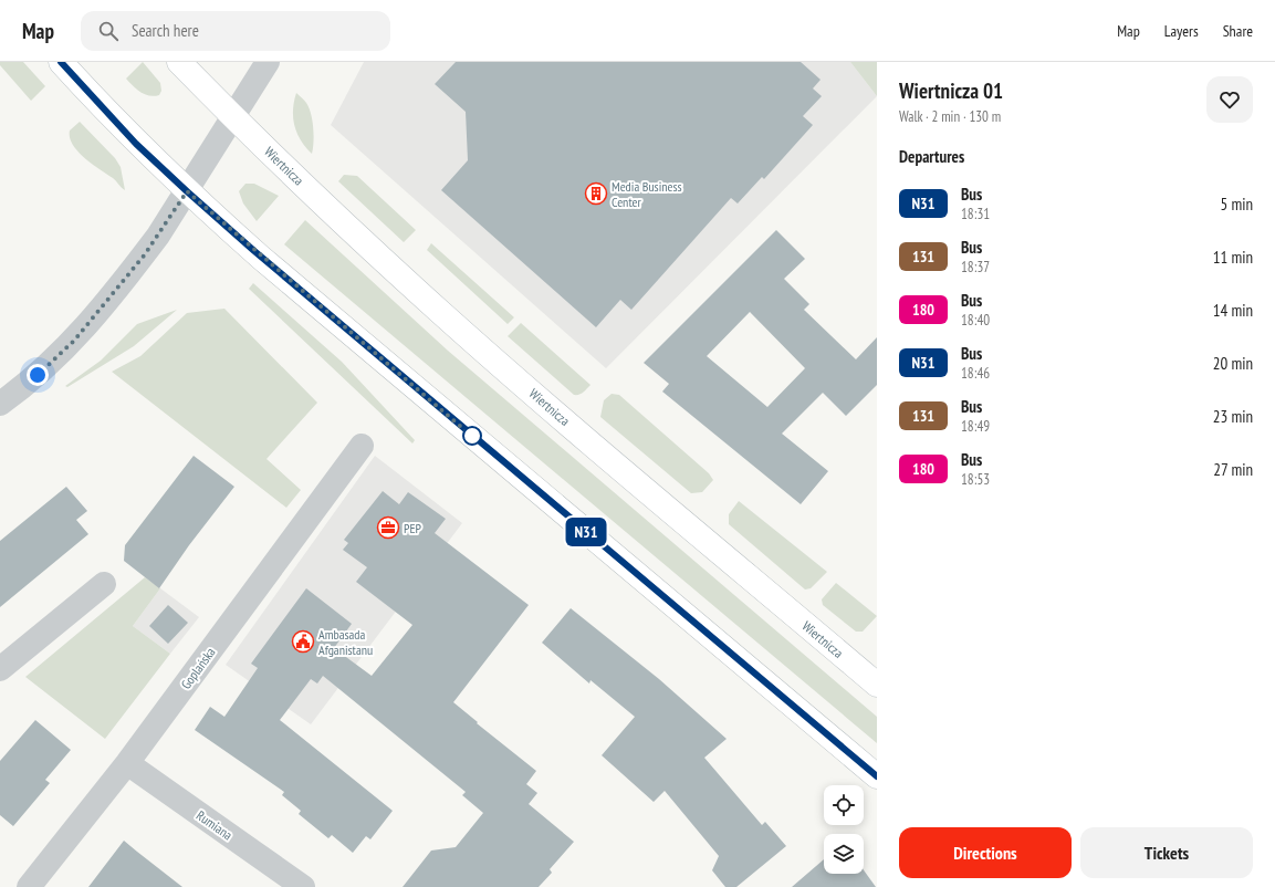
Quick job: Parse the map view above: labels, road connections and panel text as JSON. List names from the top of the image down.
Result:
{
  "streets": {
    "main road": ["Wiertnicza"],
    "street": ["Goplańska", "Rumiana"]
  },
  "crossings": [
    ["Goplańska", "Rumiana"]
  ],
  "places": {
    "building": ["Media Business Center"],
    "office": ["PEP"],
    "public building": ["Ambasada Afganistanu"]
  },
  "lines": ["bus line N31"],
  "page": {
    "header": "Map",
    "search": "Search here",
    "nav": ["Map", "Layers", "Share"],
    "on_map": "N31",
    "heading": [
      ["Wiertnicza 01", "Walk · 2 min · 130 m"],
      "Departures"
    ],
    "list": [
      {
        "mark": "N31",
        "name": "Bus",
        "note": "18:31",
        "value": "5 min"
      },
      {
        "mark": "131",
        "name": "Bus",
        "note": "18:37",
        "value": "11 min"
      },
      {
        "mark": "180",
        "name": "Bus",
        "note": "18:40",
        "value": "14 min"
      },
      {
        "mark": "N31",
        "name": "Bus",
        "note": "18:46",
        "value": "20 min"
      },
      {
        "mark": "131",
        "name": "Bus",
        "note": "18:49",
        "value": "23 min"
      },
      {
        "mark": "180",
        "name": "Bus",
        "note": "18:53",
        "value": "27 min"
      }
    ],
    "buttons": ["Directions", "Tickets"]
  }
}
